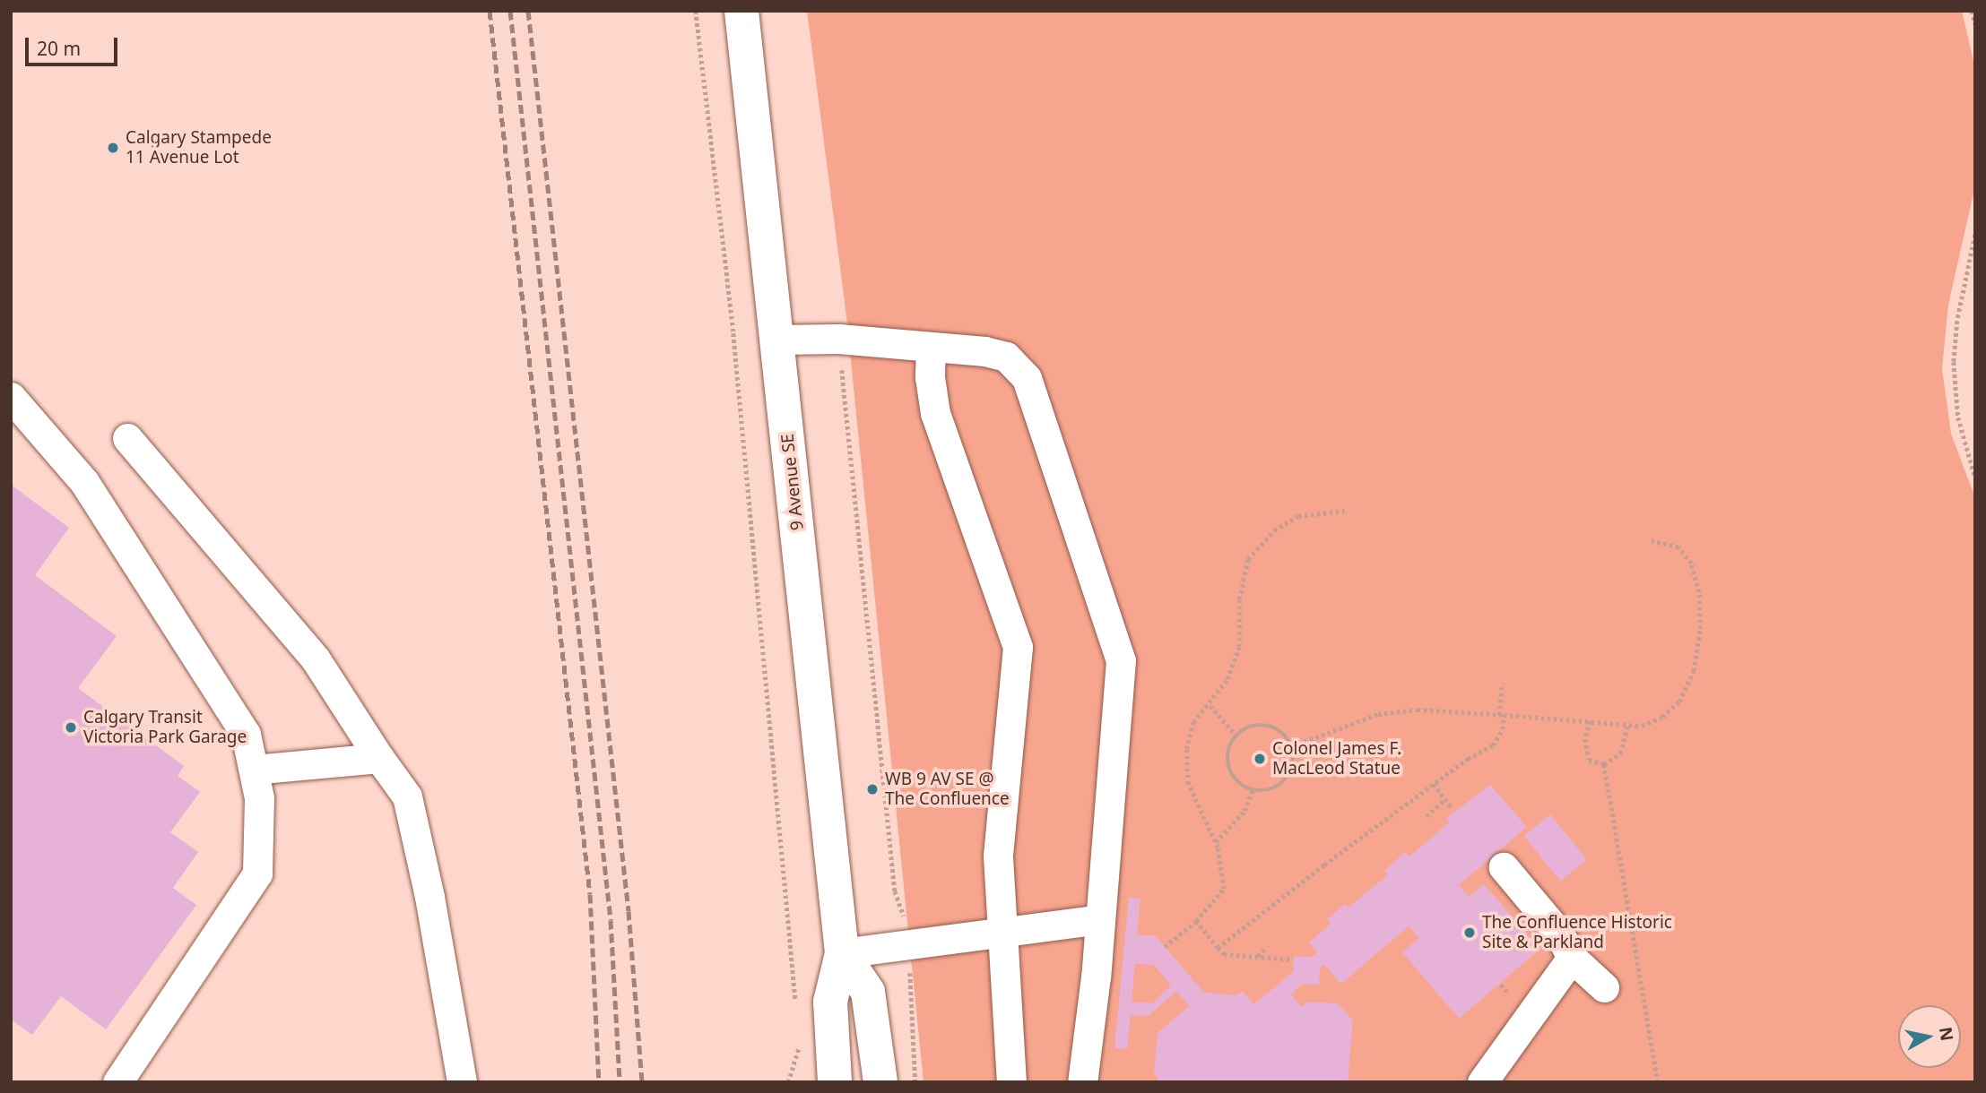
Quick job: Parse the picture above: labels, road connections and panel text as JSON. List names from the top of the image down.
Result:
{
  "streets": {
    "main road": ["9 Avenue SE"]
  },
  "places": [
    "Calgary Stampede 11 Avenue Lot",
    "Calgary Transit Victoria Park Garage",
    "Colonel James F. MacLeod Statue",
    "WB 9 AV SE @ The Confluence",
    "The Confluence Historic Site & Parkland"
  ],
  "scale_bar": "20 m",
  "north": "right"
}
